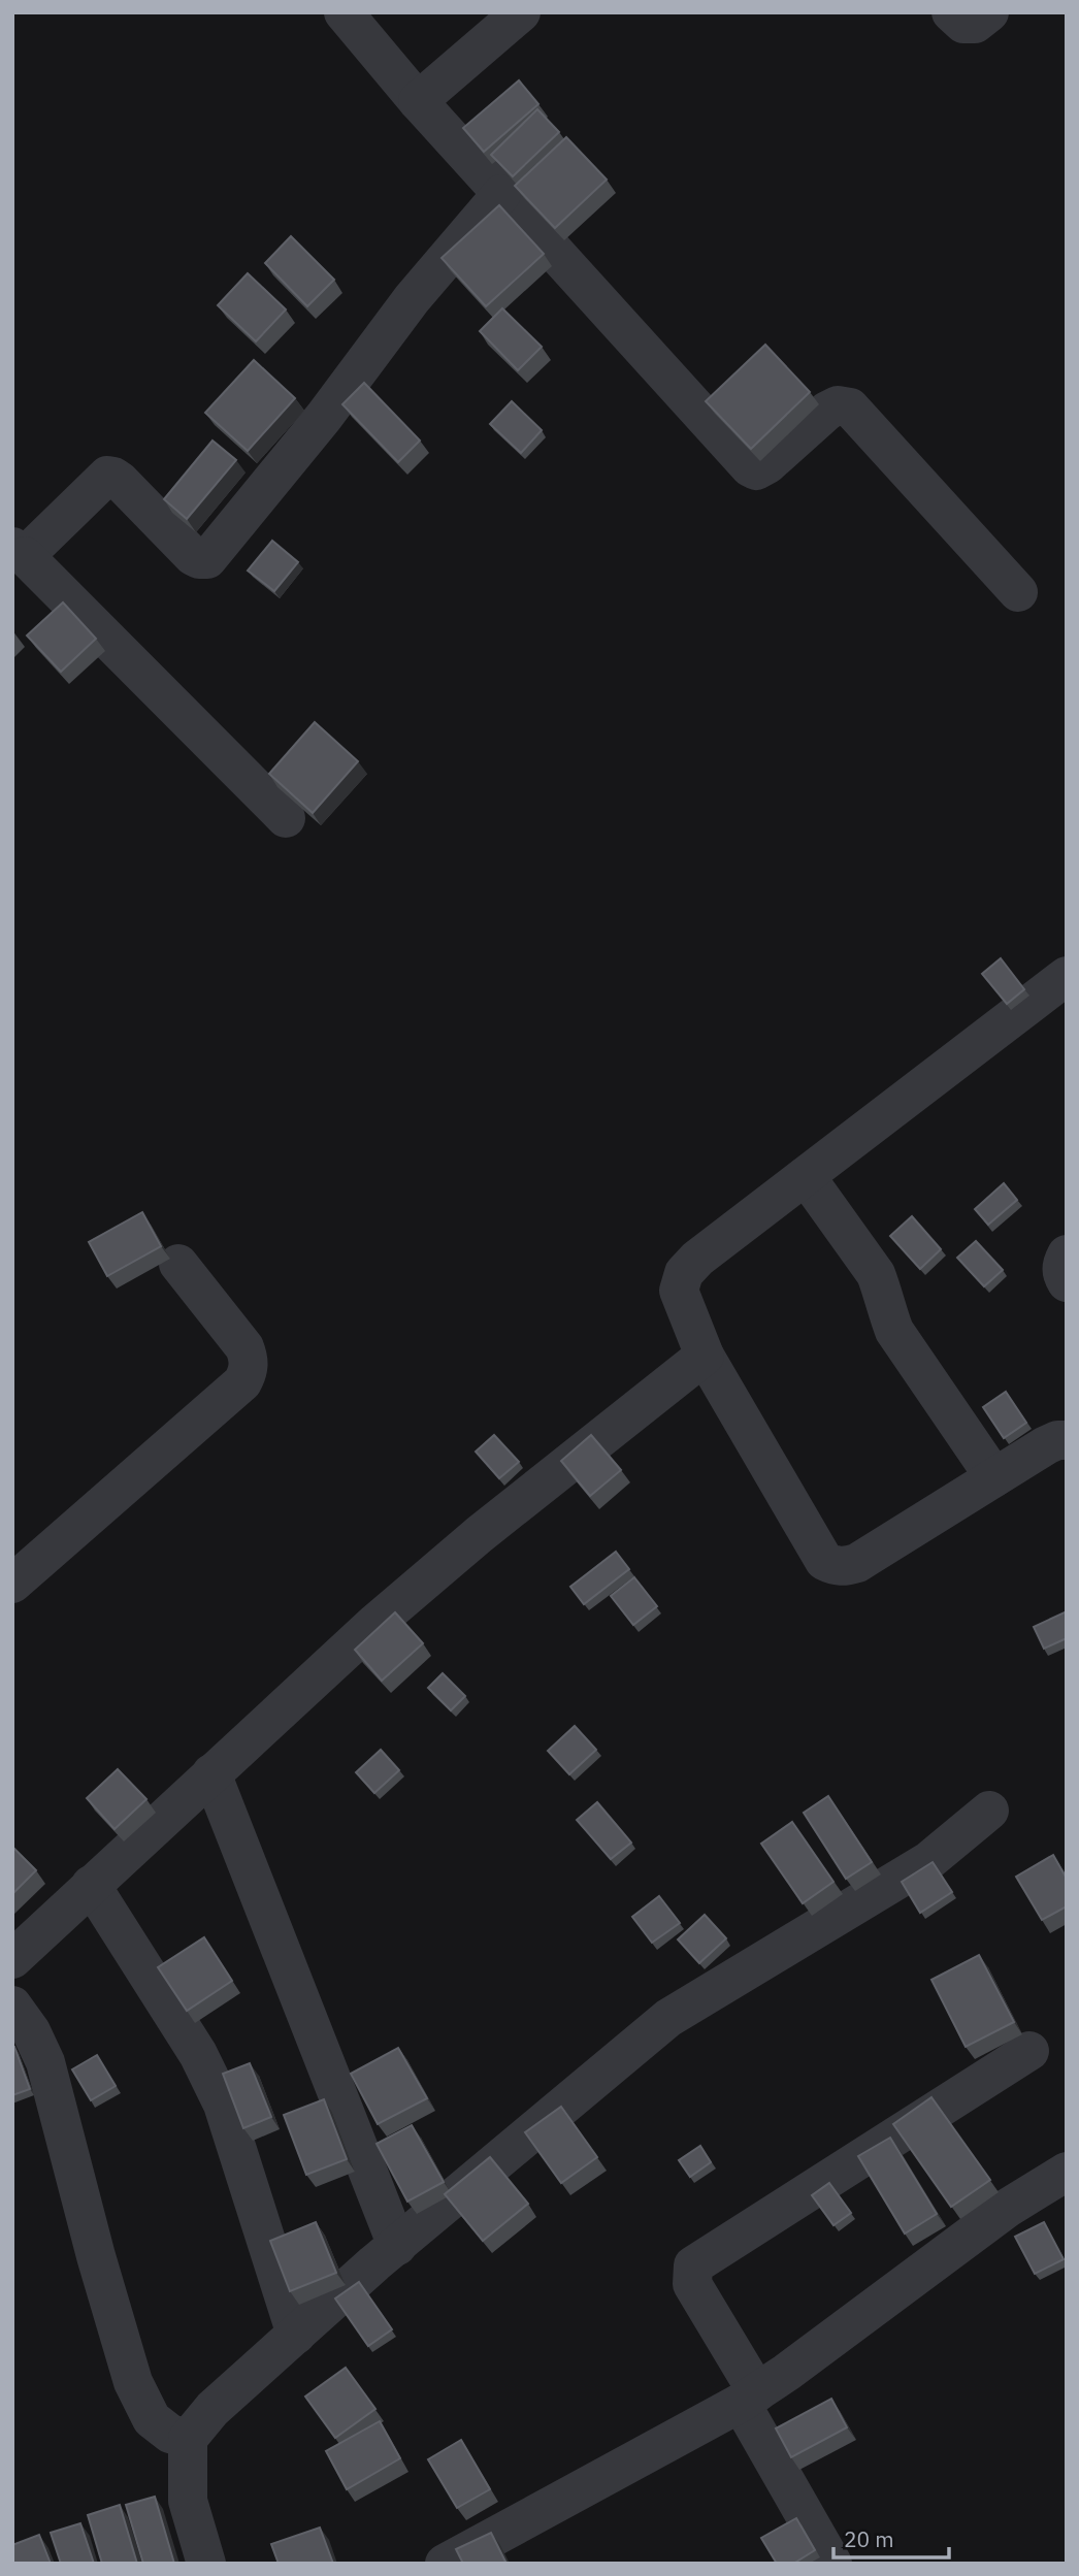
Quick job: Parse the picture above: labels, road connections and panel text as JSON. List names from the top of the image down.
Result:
{
  "scale_bar": "20 m"
}
